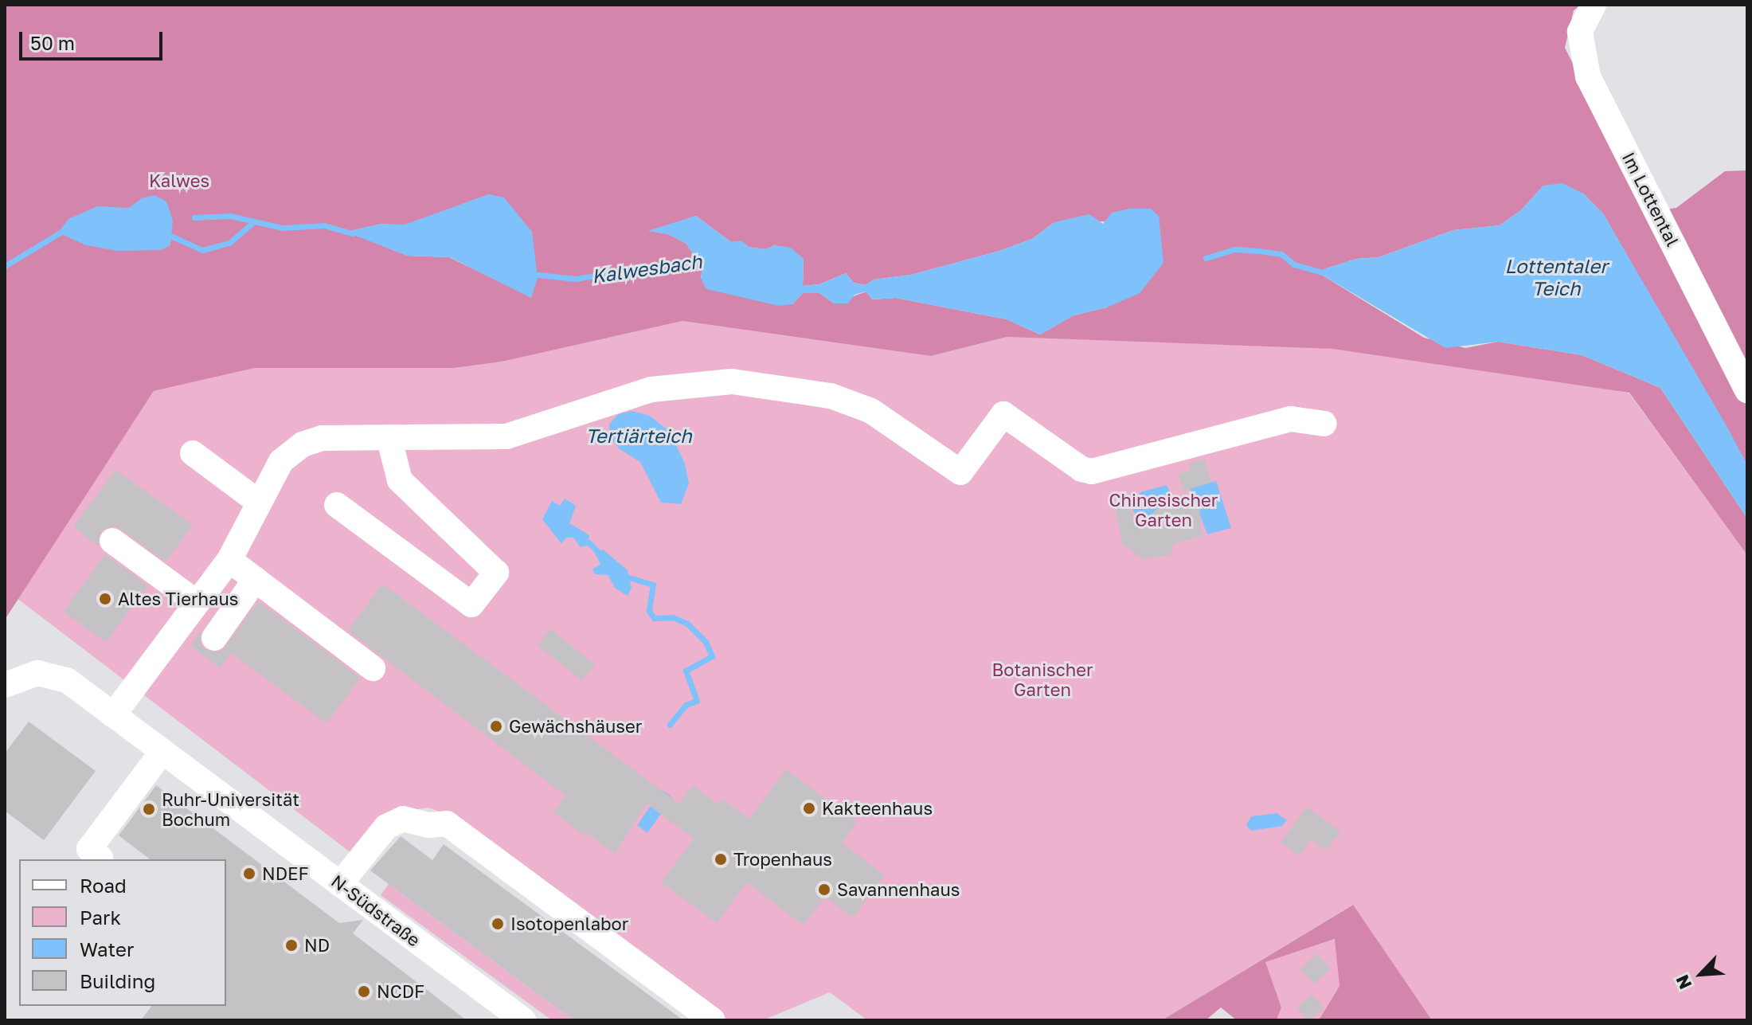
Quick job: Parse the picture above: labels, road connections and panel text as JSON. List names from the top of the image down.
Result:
{
  "streets": {
    "street": ["Im Lottental", "N-Südstraße"]
  },
  "water": ["Lottentaler Teich", "Kalwesbach", "Tertiärteich"],
  "parks": ["Kalwes", "Chinesischer Garten", "Botanischer Garten"],
  "places": [
    "Altes Tierhaus",
    "Gewächshäuser",
    "Kakteenhaus",
    "Ruhr-Universität Bochum",
    "Tropenhaus",
    "NDEF",
    "Savannenhaus",
    "Isotopenlabor",
    "ND",
    "NCDF"
  ],
  "legend": [
    "Road",
    "Park",
    "Water",
    "Building"
  ],
  "scale_bar": "50 m",
  "north": "bottom left"
}
